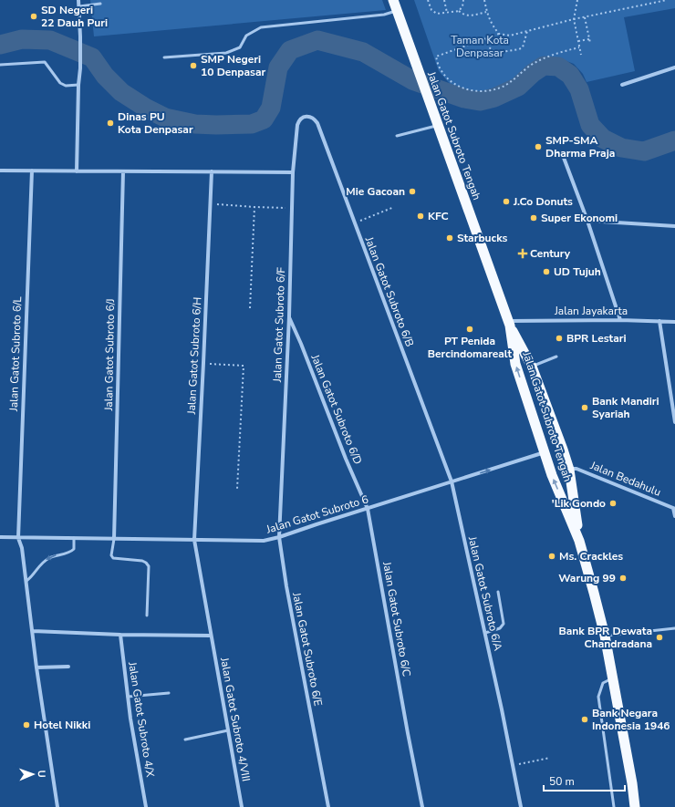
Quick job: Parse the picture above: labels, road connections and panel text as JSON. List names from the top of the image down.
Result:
{
  "streets": {
    "highway": ["Jalan Gatot Subroto Tengah"],
    "street": [
      "Jalan Gatot Subroto 6/B",
      "Jalan Jayakarta",
      "Jalan Gatot Subroto 6/F",
      "Jalan Gatot Subroto 6/L",
      "Jalan Gatot Subroto 6/J",
      "Jalan Gatot Subroto 6/H",
      "Jalan Gatot Subroto 6/D",
      "Jalan Bedahulu",
      "Jalan Gatot Subroto 6",
      "Jalan Gatot Subroto 6/A",
      "Jalan Gatot Subroto 6/C",
      "Jalan Gatot Subroto 6/E",
      "Jalan Gatot Subroto 4/X",
      "Jalan Gatot Subroto 4/VIII"
    ]
  },
  "crossings": [
    ["Jalan Gatot Subroto Tengah", "Jalan Jayakarta"],
    ["Jalan Gatot Subroto Tengah", "Jalan Gatot Subroto 6"],
    ["Jalan Gatot Subroto 6/B", "Jalan Gatot Subroto 6/F"],
    ["Jalan Gatot Subroto 6/B", "Jalan Gatot Subroto 6"],
    ["Jalan Gatot Subroto 6/B", "Jalan Gatot Subroto 6/A"],
    ["Jalan Gatot Subroto 6/F", "Jalan Gatot Subroto 6/D"],
    ["Jalan Gatot Subroto 6/F", "Jalan Gatot Subroto 6"],
    ["Jalan Gatot Subroto 6/F", "Jalan Gatot Subroto 6/E"],
    ["Jalan Gatot Subroto 6/L", "Jalan Gatot Subroto 6"],
    ["Jalan Gatot Subroto 6/J", "Jalan Gatot Subroto 6"],
    ["Jalan Gatot Subroto 6/H", "Jalan Gatot Subroto 6"],
    ["Jalan Gatot Subroto 6/H", "Jalan Gatot Subroto 4/VIII"],
    ["Jalan Gatot Subroto 6/D", "Jalan Gatot Subroto 6"],
    ["Jalan Gatot Subroto 6/D", "Jalan Gatot Subroto 6/C"],
    ["Jalan Gatot Subroto 6", "Jalan Gatot Subroto 6/A"],
    ["Jalan Gatot Subroto 6", "Jalan Gatot Subroto 6/C"],
    ["Jalan Gatot Subroto 6", "Jalan Gatot Subroto 6/E"]
  ],
  "parks": ["Taman Kota Denpasar"],
  "places": {
    "other": [
      "SD Negeri 22 Dauh Puri",
      "SMP Negeri 10 Denpasar",
      "Dinas PU Kota Denpasar",
      "SMP-SMA Dharma Praja",
      "Mie Gacoan",
      "J.Co Donuts",
      "KFC",
      "Super Ekonomi",
      "Starbucks",
      "UD Tujuh",
      "PT Penida Bercindomarealt",
      "BPR Lestari",
      "Bank Mandiri Syariah",
      "'Lik Gondo",
      "Ms. Crackles",
      "Warung 99",
      "Bank BPR Dewata Chandradana",
      "Bank Negara Indonesia 1946",
      "Hotel Nikki"
    ],
    "health": ["Century"]
  },
  "scale_bar": "50 m",
  "north": "right"
}
